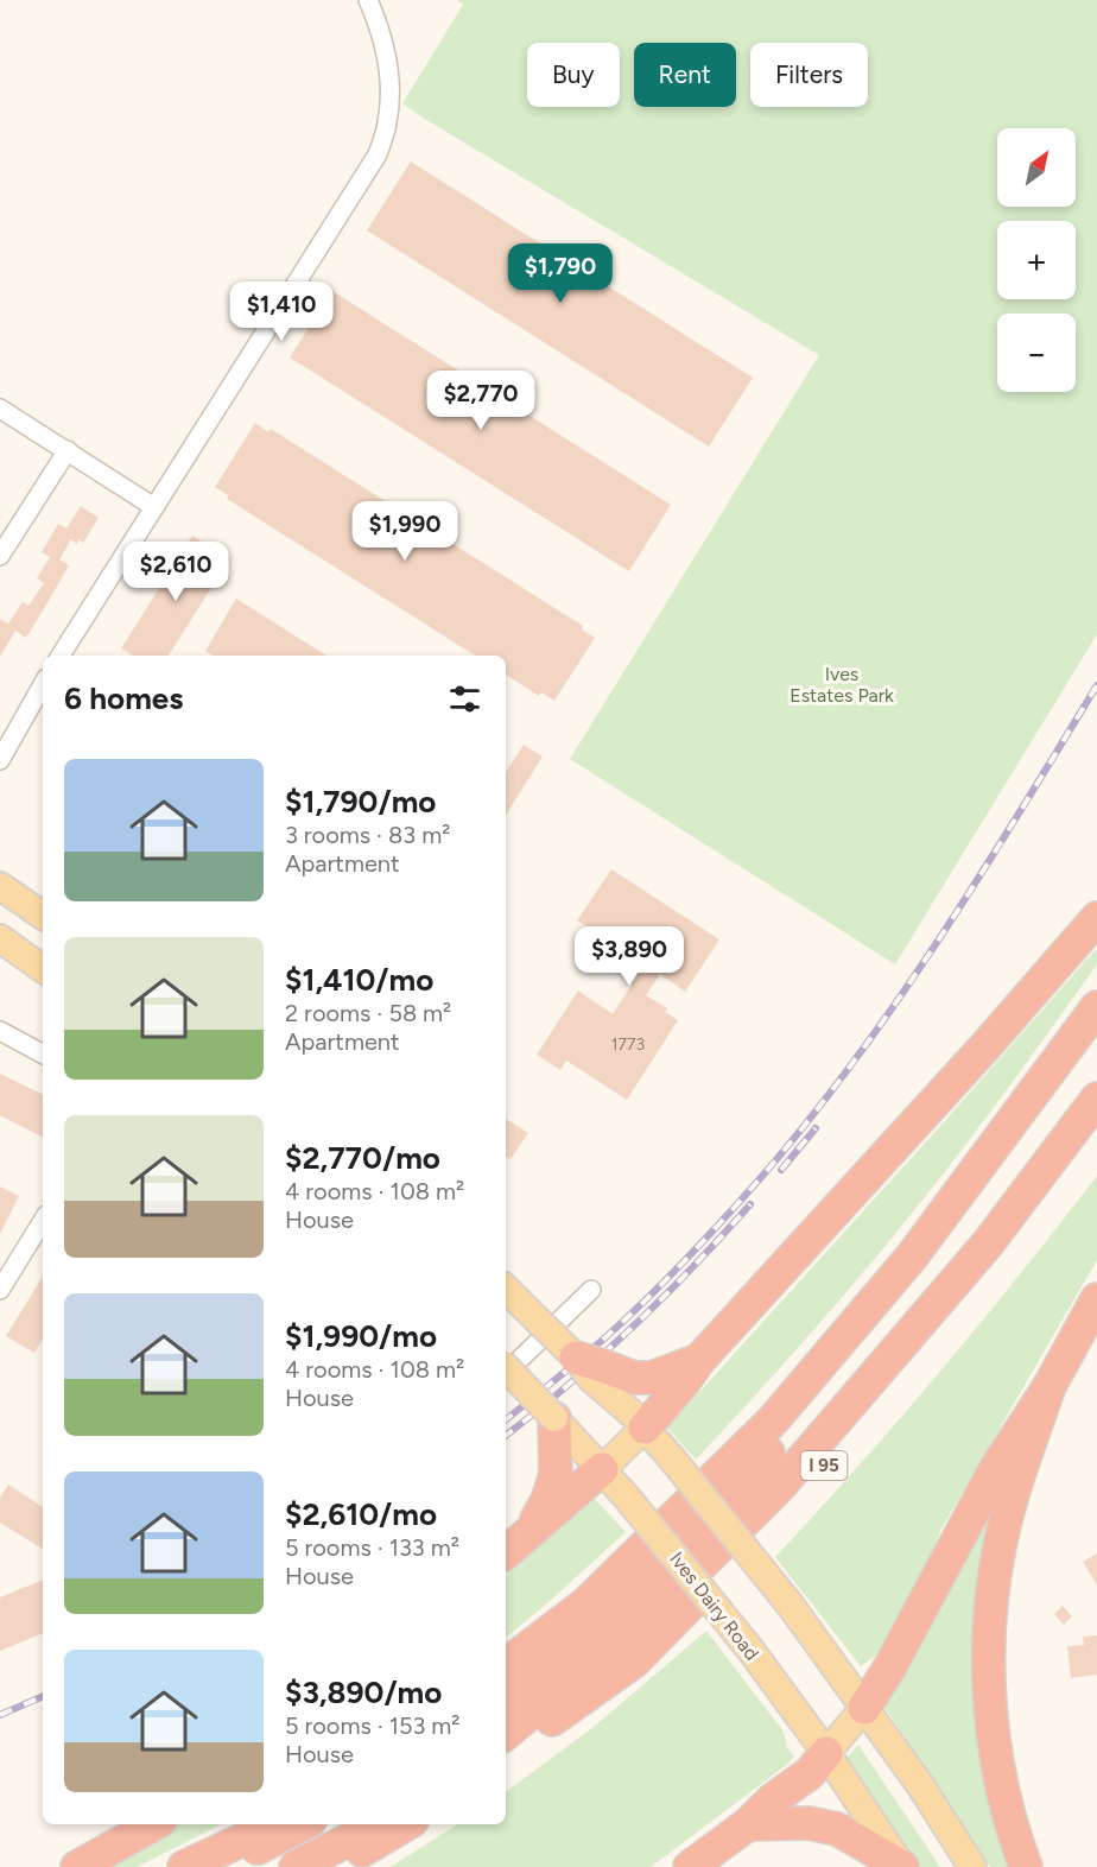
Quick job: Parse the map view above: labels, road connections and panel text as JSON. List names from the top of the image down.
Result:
{
  "streets": {
    "highway": ["I 95"],
    "main road": ["Ives Dairy Road"]
  },
  "parks": ["Ives Estates Park"],
  "house_numbers": ["1773"],
  "north": "top right",
  "page": {
    "chip": ["Buy", "Rent", "Filters"],
    "map_buttons": ["+", "−"],
    "price": [
      "$1,790",
      "$1,410",
      "$2,770",
      "$1,990",
      "$2,610",
      "$3,890"
    ],
    "heading": "6 homes",
    "list": [
      {
        "name": "$1,790/mo",
        "note": "3 rooms · 83 m² · Apartment"
      },
      {
        "name": "$1,410/mo",
        "note": "2 rooms · 58 m² · Apartment"
      },
      {
        "name": "$2,770/mo",
        "note": "4 rooms · 108 m² · House"
      },
      {
        "name": "$1,990/mo",
        "note": "4 rooms · 108 m² · House"
      },
      {
        "name": "$2,610/mo",
        "note": "5 rooms · 133 m² · House"
      },
      {
        "name": "$3,890/mo",
        "note": "5 rooms · 153 m² · House"
      }
    ]
  }
}
